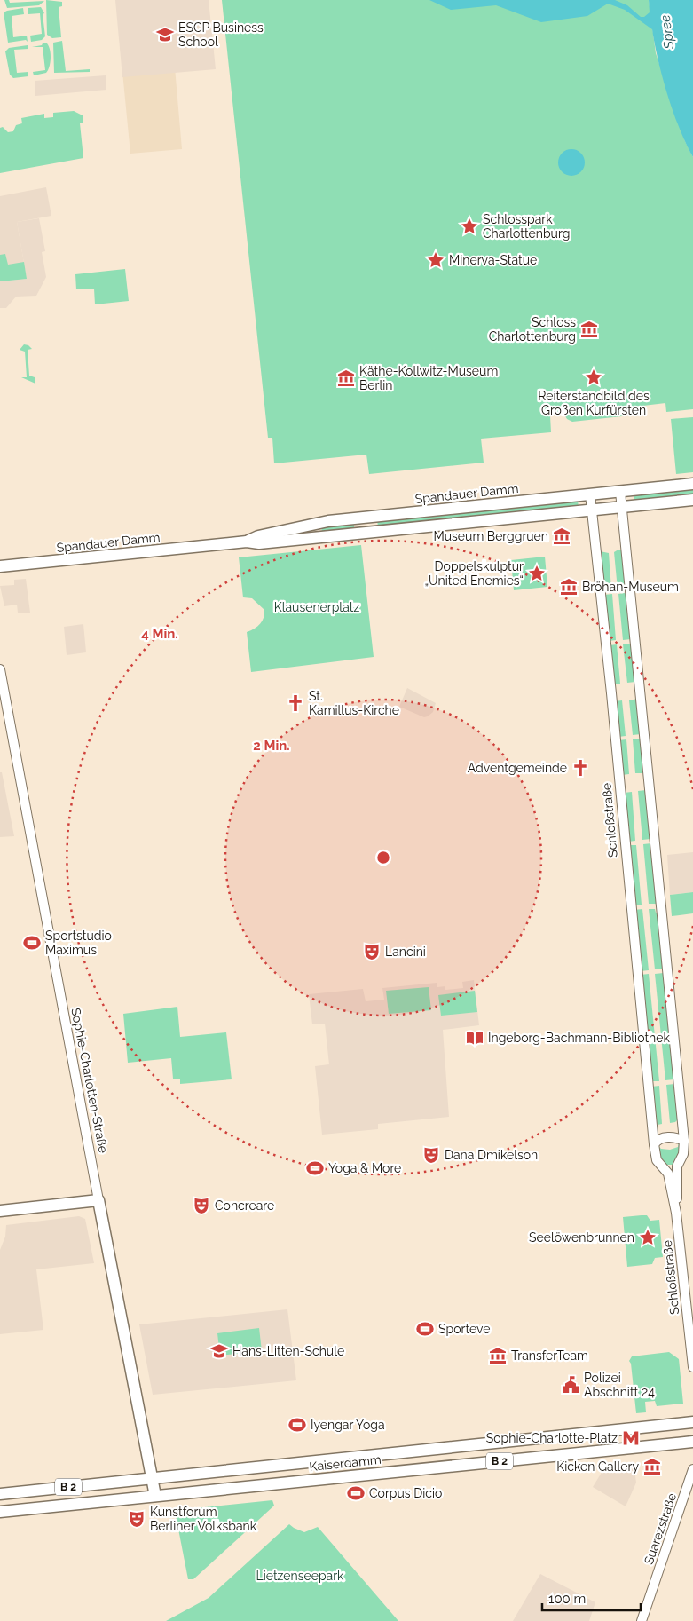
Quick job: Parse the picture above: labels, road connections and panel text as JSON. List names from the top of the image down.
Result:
{
  "streets": {
    "main road": [
      "Spandauer Damm",
      "Sophie-Charlotten-Straße",
      "B 2",
      "Kaiserdamm"
    ],
    "street": ["Schloßstraße", "Suarezstraße"]
  },
  "crossings": [
    ["Spandauer Damm", "Schloßstraße"],
    ["Sophie-Charlotten-Straße", "Kaiserdamm"]
  ],
  "water": ["Spree"],
  "parks": ["Klausenerplatz", "Lietzenseepark"],
  "places": {
    "school or university": ["ESCP Business School", "Hans-Litten-Schule"],
    "place": [
      "Schlosspark Charlottenburg",
      "Minerva-Statue",
      "Reiterstandbild des Großen Kurfürsten",
      "Doppelskulptur „United Enemies“",
      "Seelöwenbrunnen"
    ],
    "museum": [
      "Schloss Charlottenburg",
      "Käthe-Kollwitz-Museum Berlin",
      "Museum Berggruen",
      "Bröhan-Museum",
      "TransferTeam",
      "Kicken Gallery"
    ],
    "church": ["St. Kamillus-Kirche", "Adventgemeinde"],
    "sports": [
      "Sportstudio Maximus",
      "Yoga & More",
      "Sporteve",
      "Iyengar Yoga",
      "Corpus Dicio"
    ],
    "theatre": [
      "Lancini",
      "Dana Dmikelson",
      "Concreare",
      "Kunstforum Berliner Volksbank"
    ],
    "library": ["Ingeborg-Bachmann-Bibliothek"],
    "public building": ["Polizei Abschnitt 24"],
    "metro station": ["Sophie-Charlotte-Platz"]
  },
  "scale_bar": "100 m",
  "rings": ["4 Min.", "2 Min."]
}
